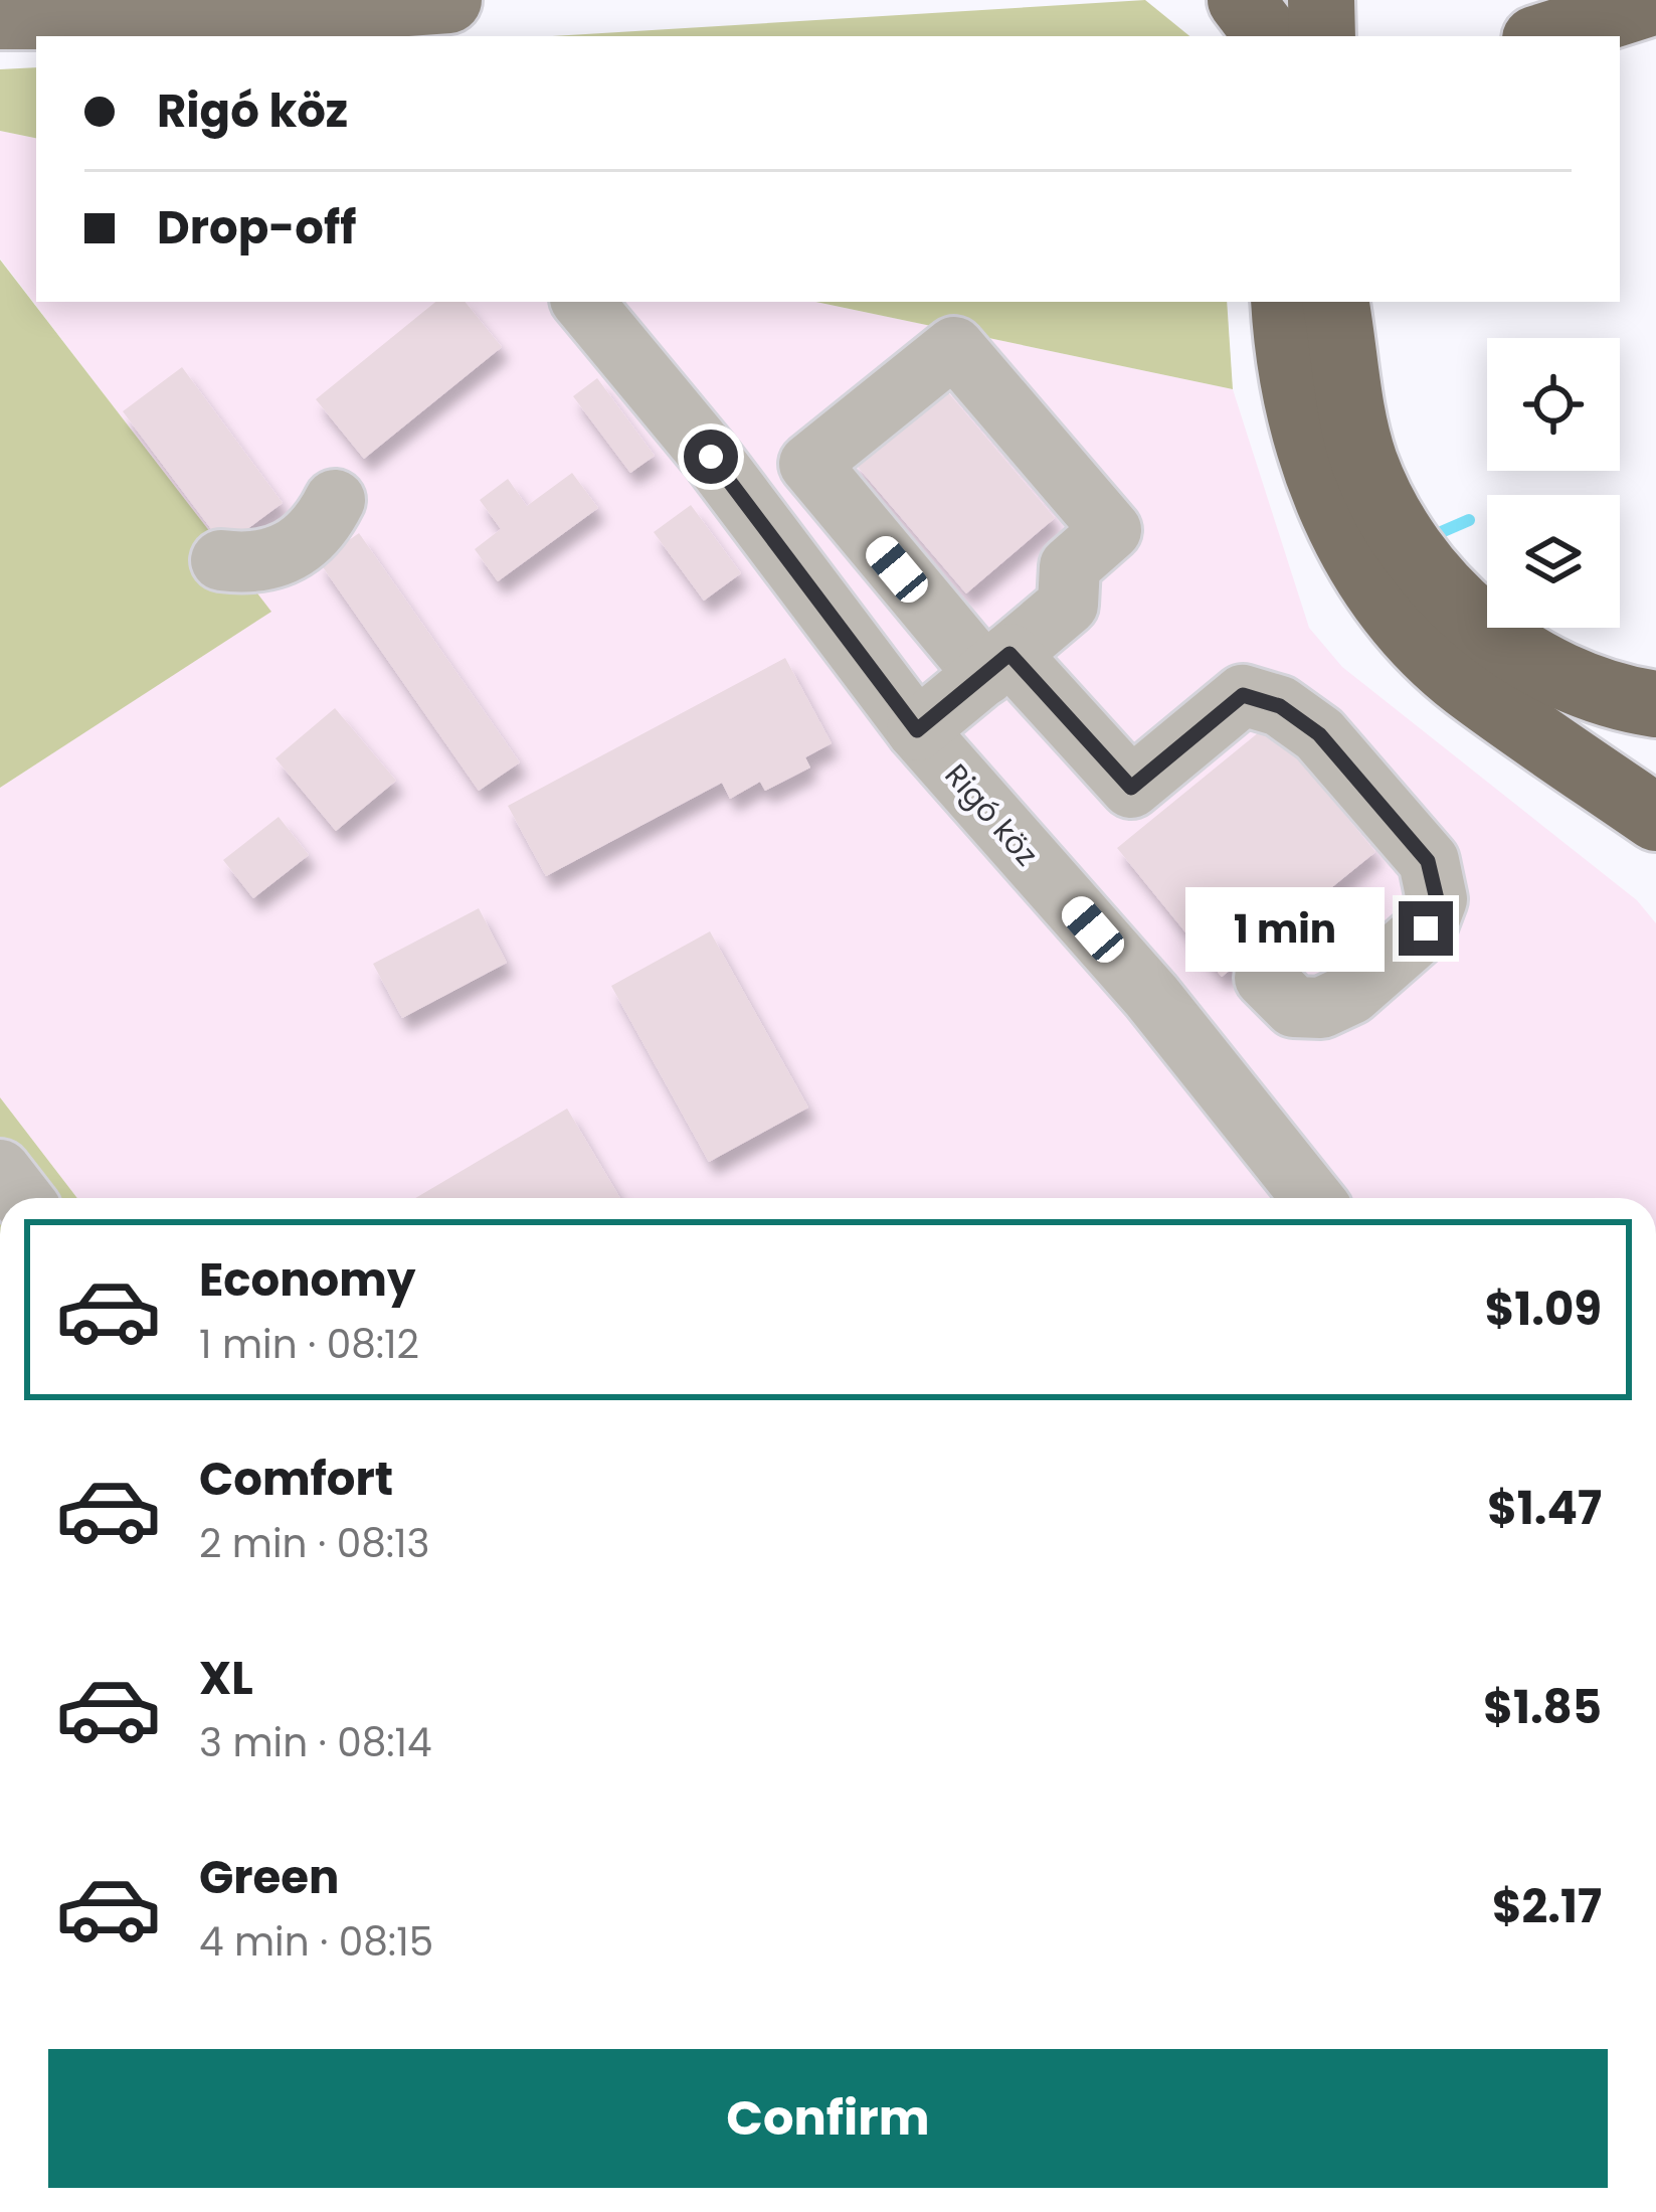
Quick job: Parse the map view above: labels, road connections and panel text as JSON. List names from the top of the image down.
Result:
{
  "streets": {
    "street": ["Rigó köz"]
  },
  "page": {
    "banner": ["Rigó köz", "Drop-off"],
    "bubble": "1 min",
    "list": [
      {
        "name": "Economy",
        "note": "1 min · 08:12",
        "value": "$1.09"
      },
      {
        "name": "Comfort",
        "note": "2 min · 08:13",
        "value": "$1.47"
      },
      {
        "name": "XL",
        "note": "3 min · 08:14",
        "value": "$1.85"
      },
      {
        "name": "Green",
        "note": "4 min · 08:15",
        "value": "$2.17"
      }
    ],
    "buttons": "Confirm"
  }
}
